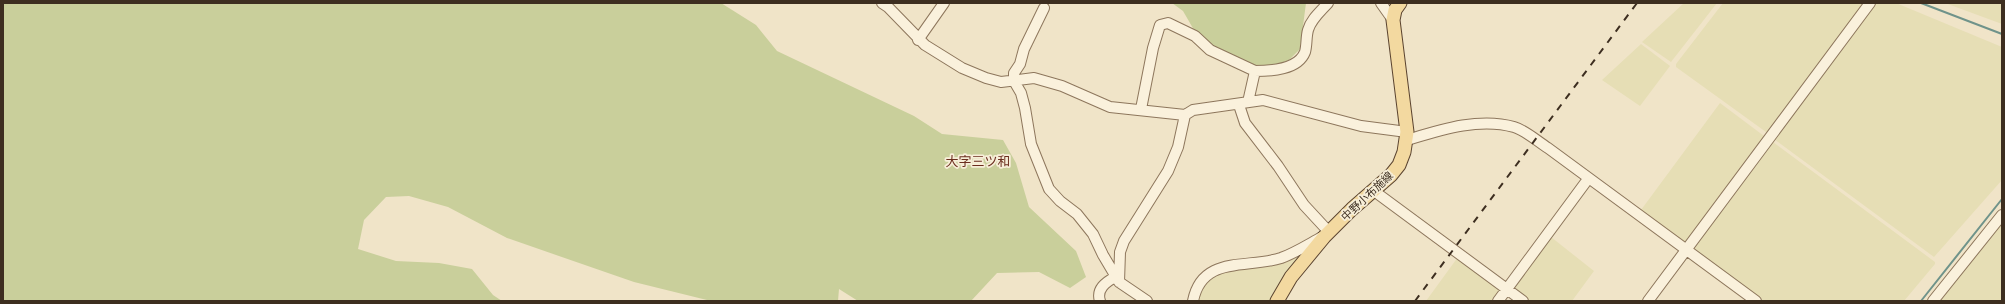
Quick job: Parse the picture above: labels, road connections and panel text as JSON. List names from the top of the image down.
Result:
{
  "streets": {
    "main road": ["中野小布施線"]
  },
  "districts": ["大字三ツ和"]
}
